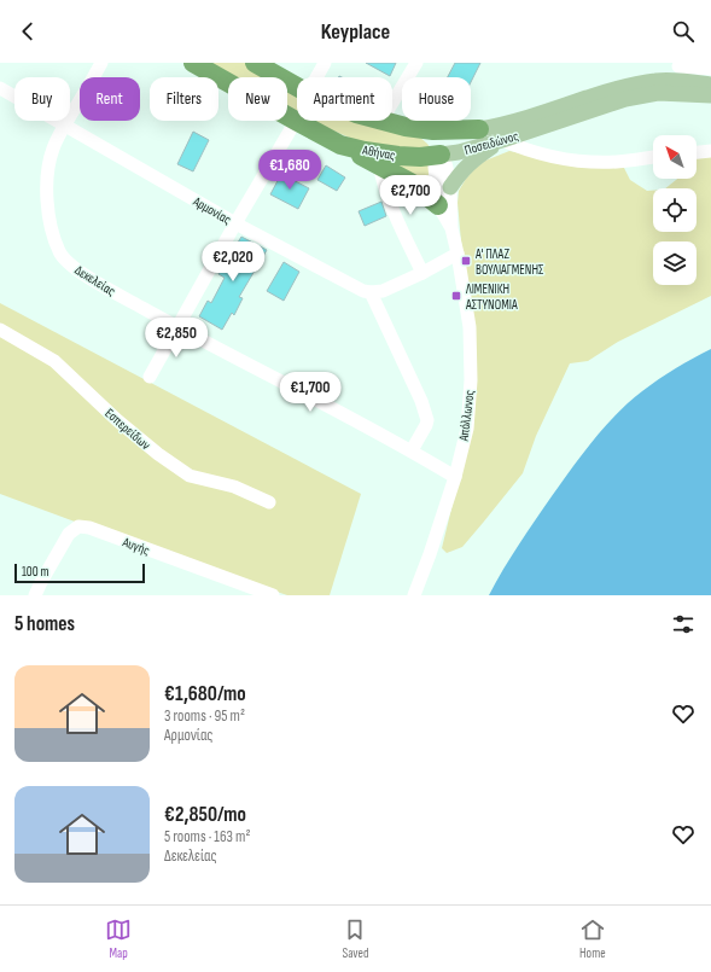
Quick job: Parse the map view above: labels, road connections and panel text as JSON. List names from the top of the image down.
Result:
{
  "streets": {
    "highway": ["Ποσειδώνος", "Αθήνας"],
    "street": [
      "Αρμονίας",
      "Δεκελείας",
      "Απόλλωνος",
      "Εσπερείδων",
      "Αυγής"
    ]
  },
  "crossings": [
    ["Ποσειδώνος", "Αθήνας"],
    ["Αρμονίας", "Δεκελείας"],
    ["Δεκελείας", "Απόλλωνος"]
  ],
  "places": {
    "transit": ["Α' ΠΛΑΖ ΒΟΥΛΙΑΓΜΕΝΗΣ", "ΛΙΜΕΝΙΚΗ ΑΣΤΥΝΟΜΙΑ"]
  },
  "scale_bar": "100 m",
  "north": "top left",
  "page": {
    "header": "Keyplace",
    "chip": [
      "Buy",
      "Rent",
      "Filters",
      "New",
      "Apartment",
      "House"
    ],
    "price": [
      "€1,680",
      "€2,700",
      "€2,020",
      "€2,850",
      "€1,700"
    ],
    "scale": "100 m",
    "heading": "5 homes",
    "list": [
      {
        "name": "€1,680/mo",
        "note": "3 rooms · 95 m² · Αρμονίας"
      },
      {
        "name": "€2,850/mo",
        "note": "5 rooms · 163 m² · Δεκελείας"
      }
    ],
    "tabs": ["Map", "Saved", "Home"]
  }
}
